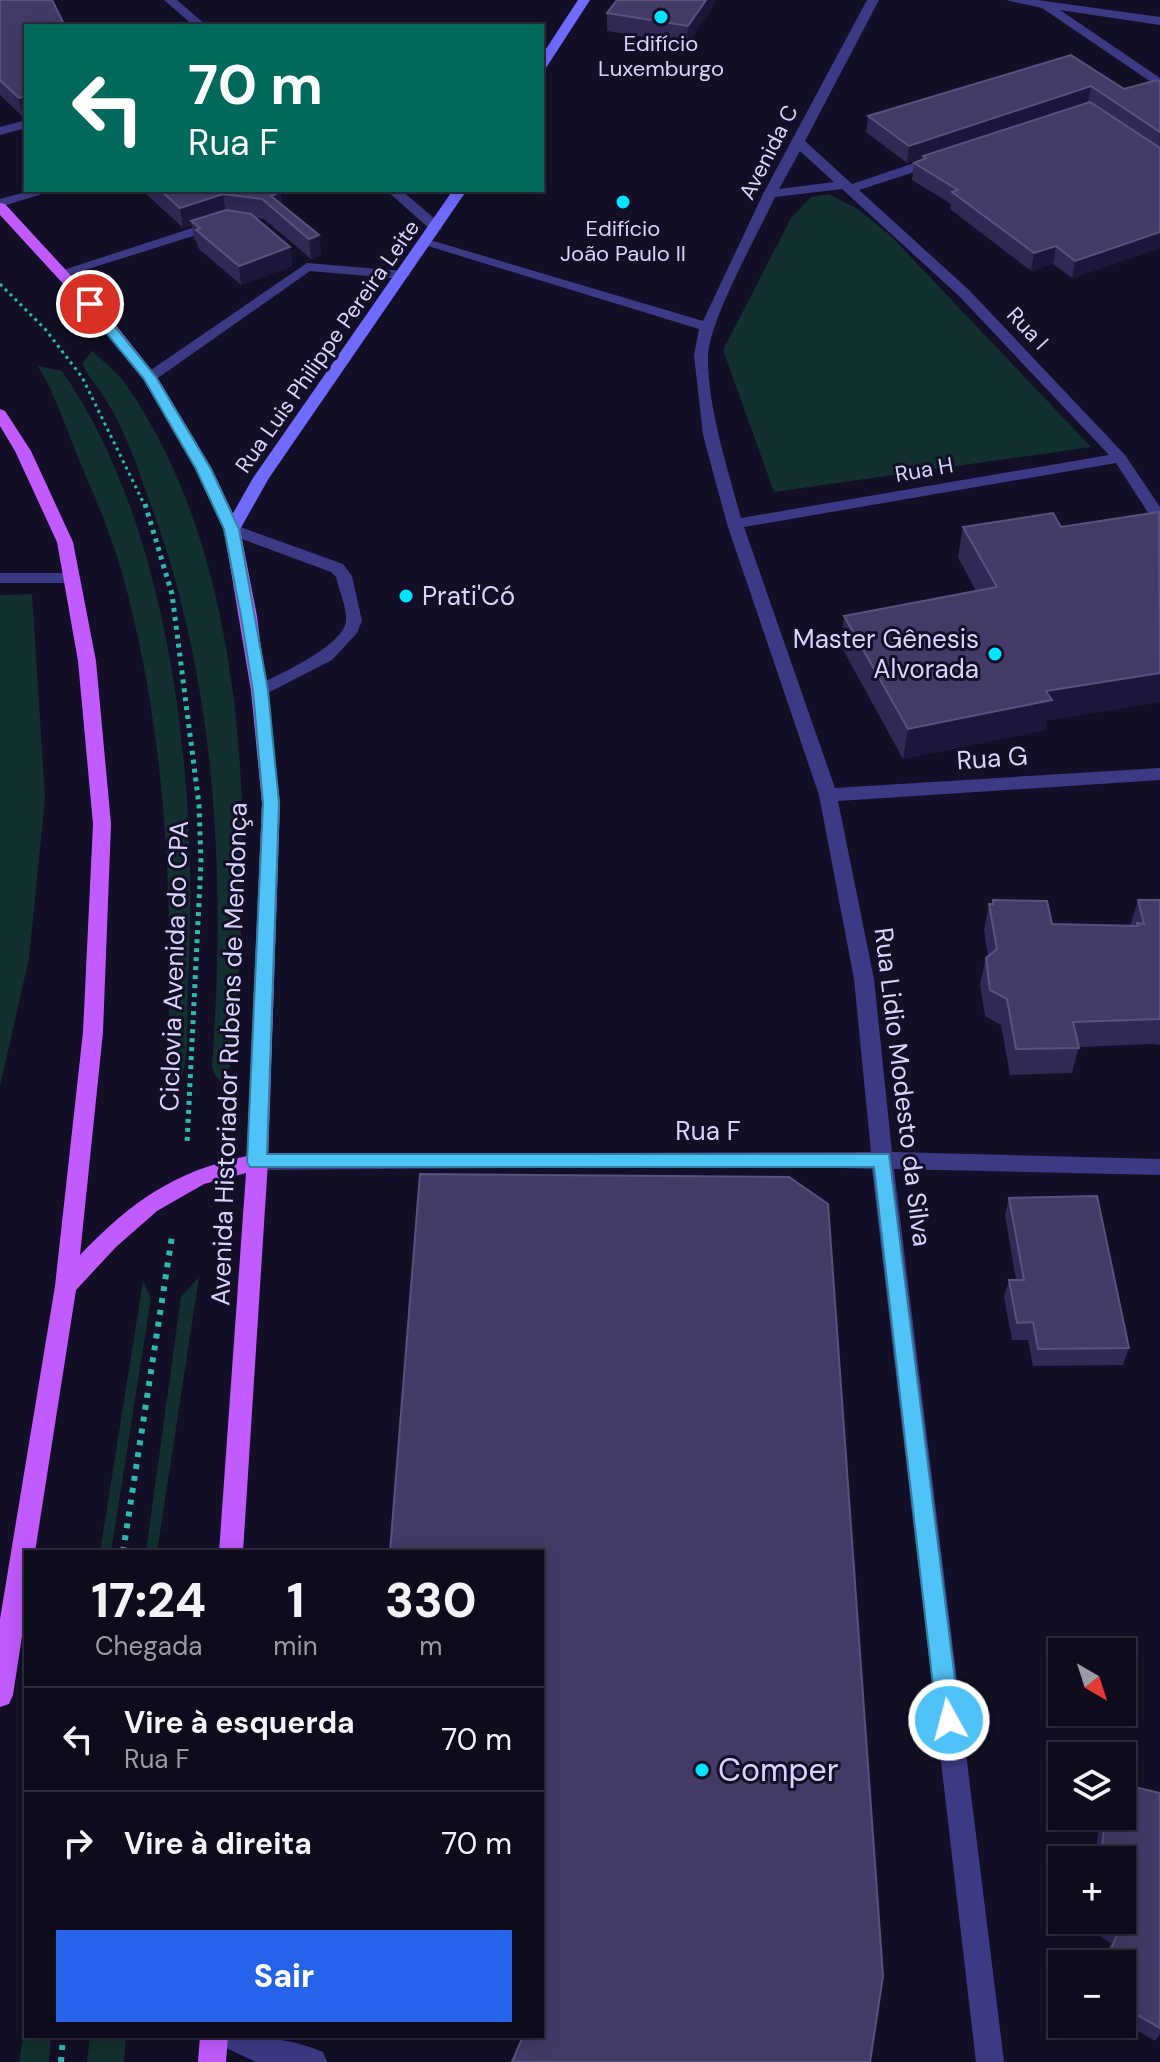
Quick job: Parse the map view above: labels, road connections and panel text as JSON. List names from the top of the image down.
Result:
{
  "streets": {
    "main road": ["Avenida Historiador Rubens de Mendonça"],
    "street": [
      "Avenida C",
      "Rua I",
      "Rua Luis Philippe Pereira Leite",
      "Rua H",
      "Rua G",
      "Rua Lidio Modesto da Silva",
      "Rua F"
    ],
    "path": ["Ciclovia Avenida do CPA"]
  },
  "crossings": [
    ["Avenida C", "Rua I"],
    ["Avenida C", "Rua Lidio Modesto da Silva"],
    ["Rua I", "Rua H"],
    ["Rua Luis Philippe Pereira Leite", "Avenida Historiador Rubens de Mendonça"],
    ["Rua H", "Rua Lidio Modesto da Silva"],
    ["Rua G", "Rua Lidio Modesto da Silva"],
    ["Avenida Historiador Rubens de Mendonça", "Rua F"],
    ["Rua Lidio Modesto da Silva", "Rua F"]
  ],
  "places": [
    "Edifício Luxemburgo",
    "Edifício João Paulo II",
    "Prati'Có",
    "Master Gênesis Alvorada",
    "Comper"
  ],
  "north": "bottom right",
  "page": {
    "turn": ["70 m", "Rua F"],
    "eta": [
      "17:24",
      "Chegada",
      "1",
      "min",
      "330",
      "m"
    ],
    "map_buttons": ["+", "−"],
    "list": [
      {
        "name": "Vire à esquerda",
        "note": "Rua F",
        "value": "70 m"
      },
      {
        "name": "Vire à direita",
        "value": "70 m"
      }
    ],
    "buttons": "Sair"
  }
}
